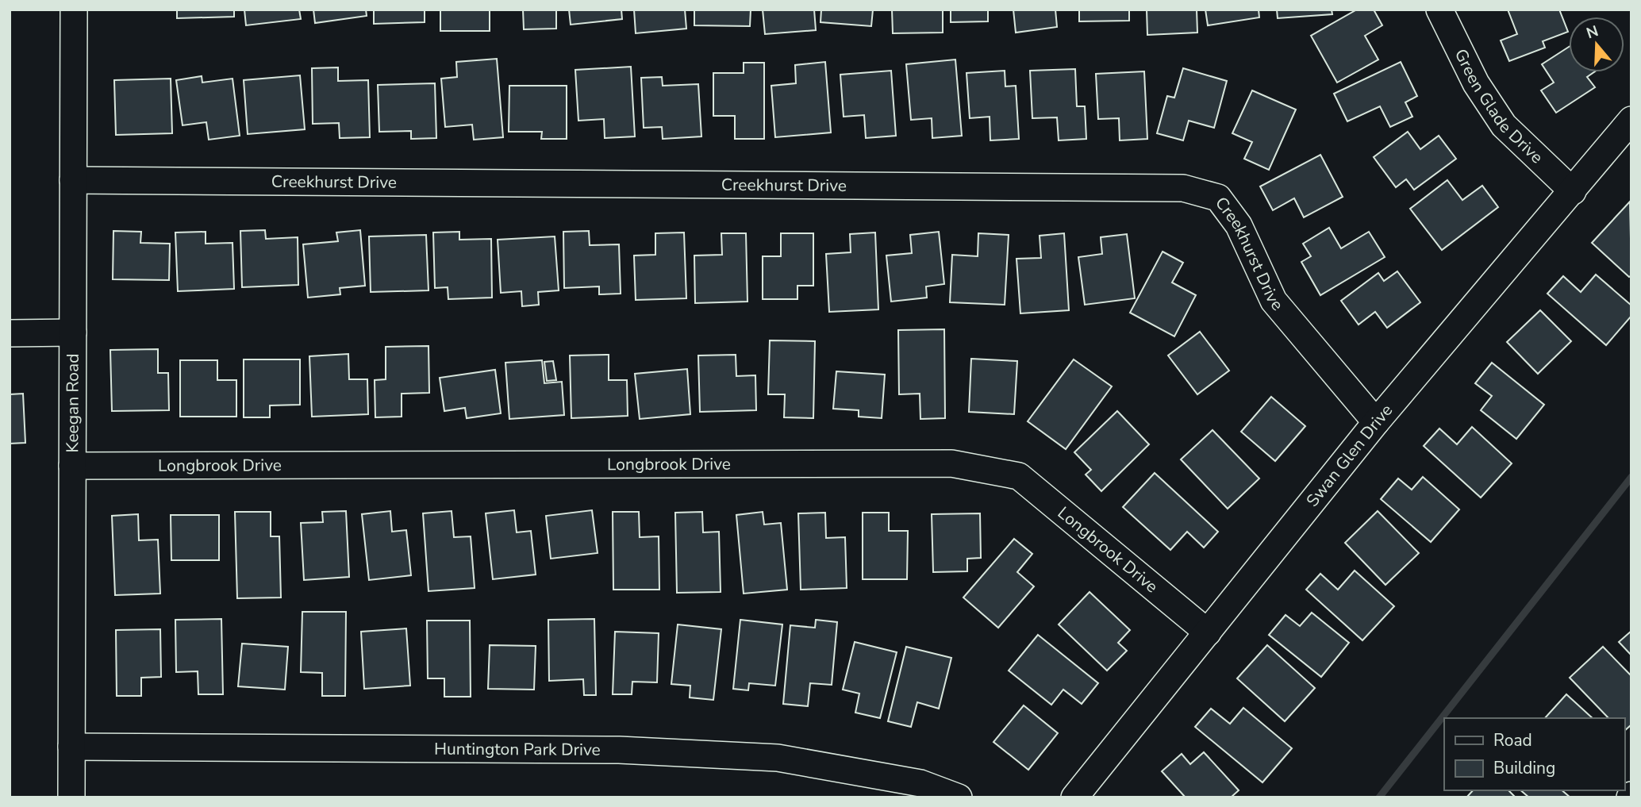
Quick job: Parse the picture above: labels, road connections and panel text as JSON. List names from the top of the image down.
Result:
{
  "streets": {
    "street": [
      "Green Glade Drive",
      "Creekhurst Drive",
      "Keegan Road",
      "Swan Glen Drive",
      "Longbrook Drive",
      "Huntington Park Drive"
    ]
  },
  "crossings": [
    ["Green Glade Drive", "Swan Glen Drive"],
    ["Creekhurst Drive", "Keegan Road"],
    ["Creekhurst Drive", "Swan Glen Drive"],
    ["Keegan Road", "Longbrook Drive"],
    ["Keegan Road", "Huntington Park Drive"],
    ["Swan Glen Drive", "Longbrook Drive"]
  ],
  "legend": ["Road", "Building"],
  "north": "top"
}
